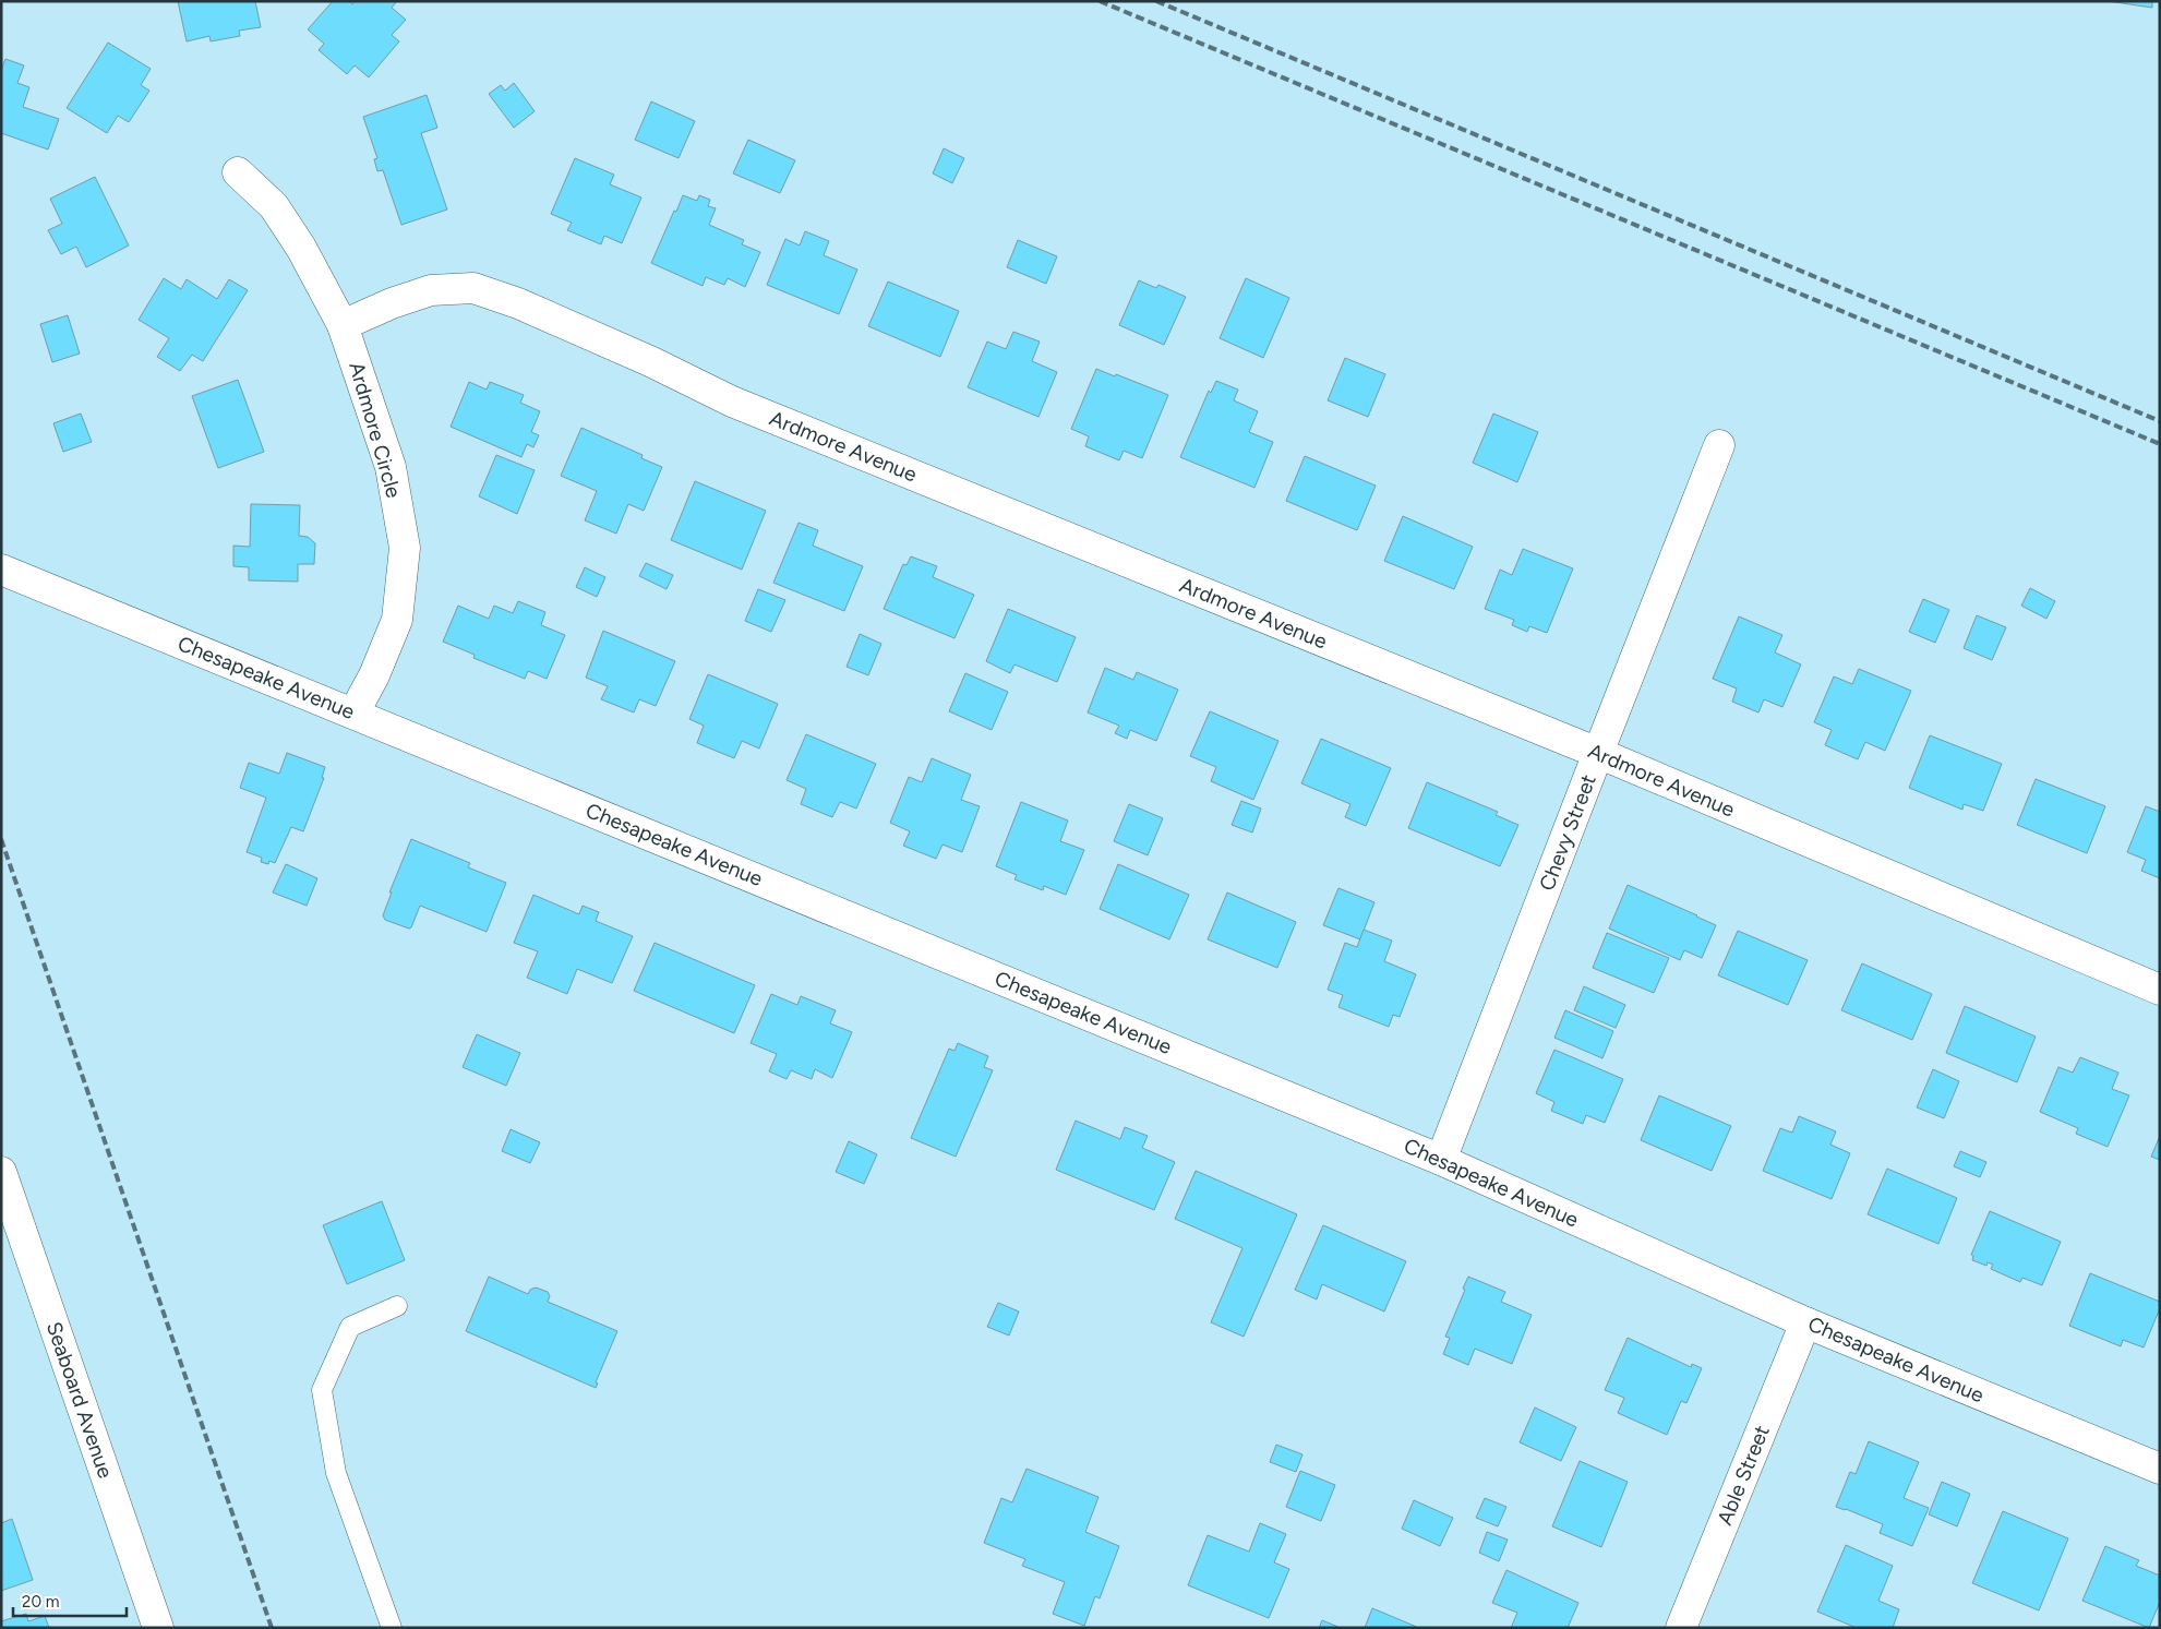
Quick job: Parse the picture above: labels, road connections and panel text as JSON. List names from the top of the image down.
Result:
{
  "streets": {
    "street": [
      "Ardmore Circle",
      "Ardmore Avenue",
      "Chesapeake Avenue",
      "Chevy Street",
      "Seaboard Avenue",
      "Able Street"
    ]
  },
  "crossings": [
    ["Ardmore Circle", "Ardmore Avenue"],
    ["Ardmore Circle", "Chesapeake Avenue"],
    ["Ardmore Avenue", "Chevy Street"],
    ["Chesapeake Avenue", "Chevy Street"],
    ["Chesapeake Avenue", "Able Street"]
  ],
  "scale_bar": "20 m"
}
